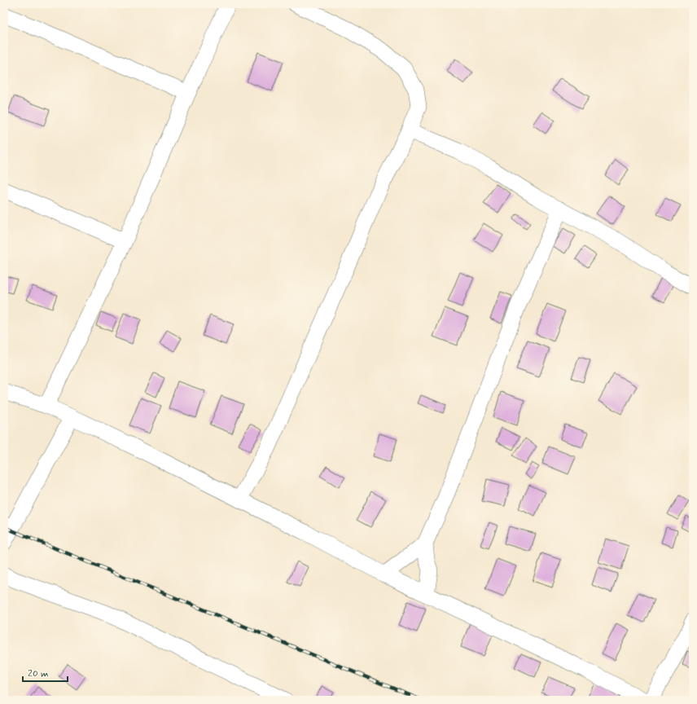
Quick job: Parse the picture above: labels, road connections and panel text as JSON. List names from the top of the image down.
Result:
{
  "scale_bar": "20 m"
}
